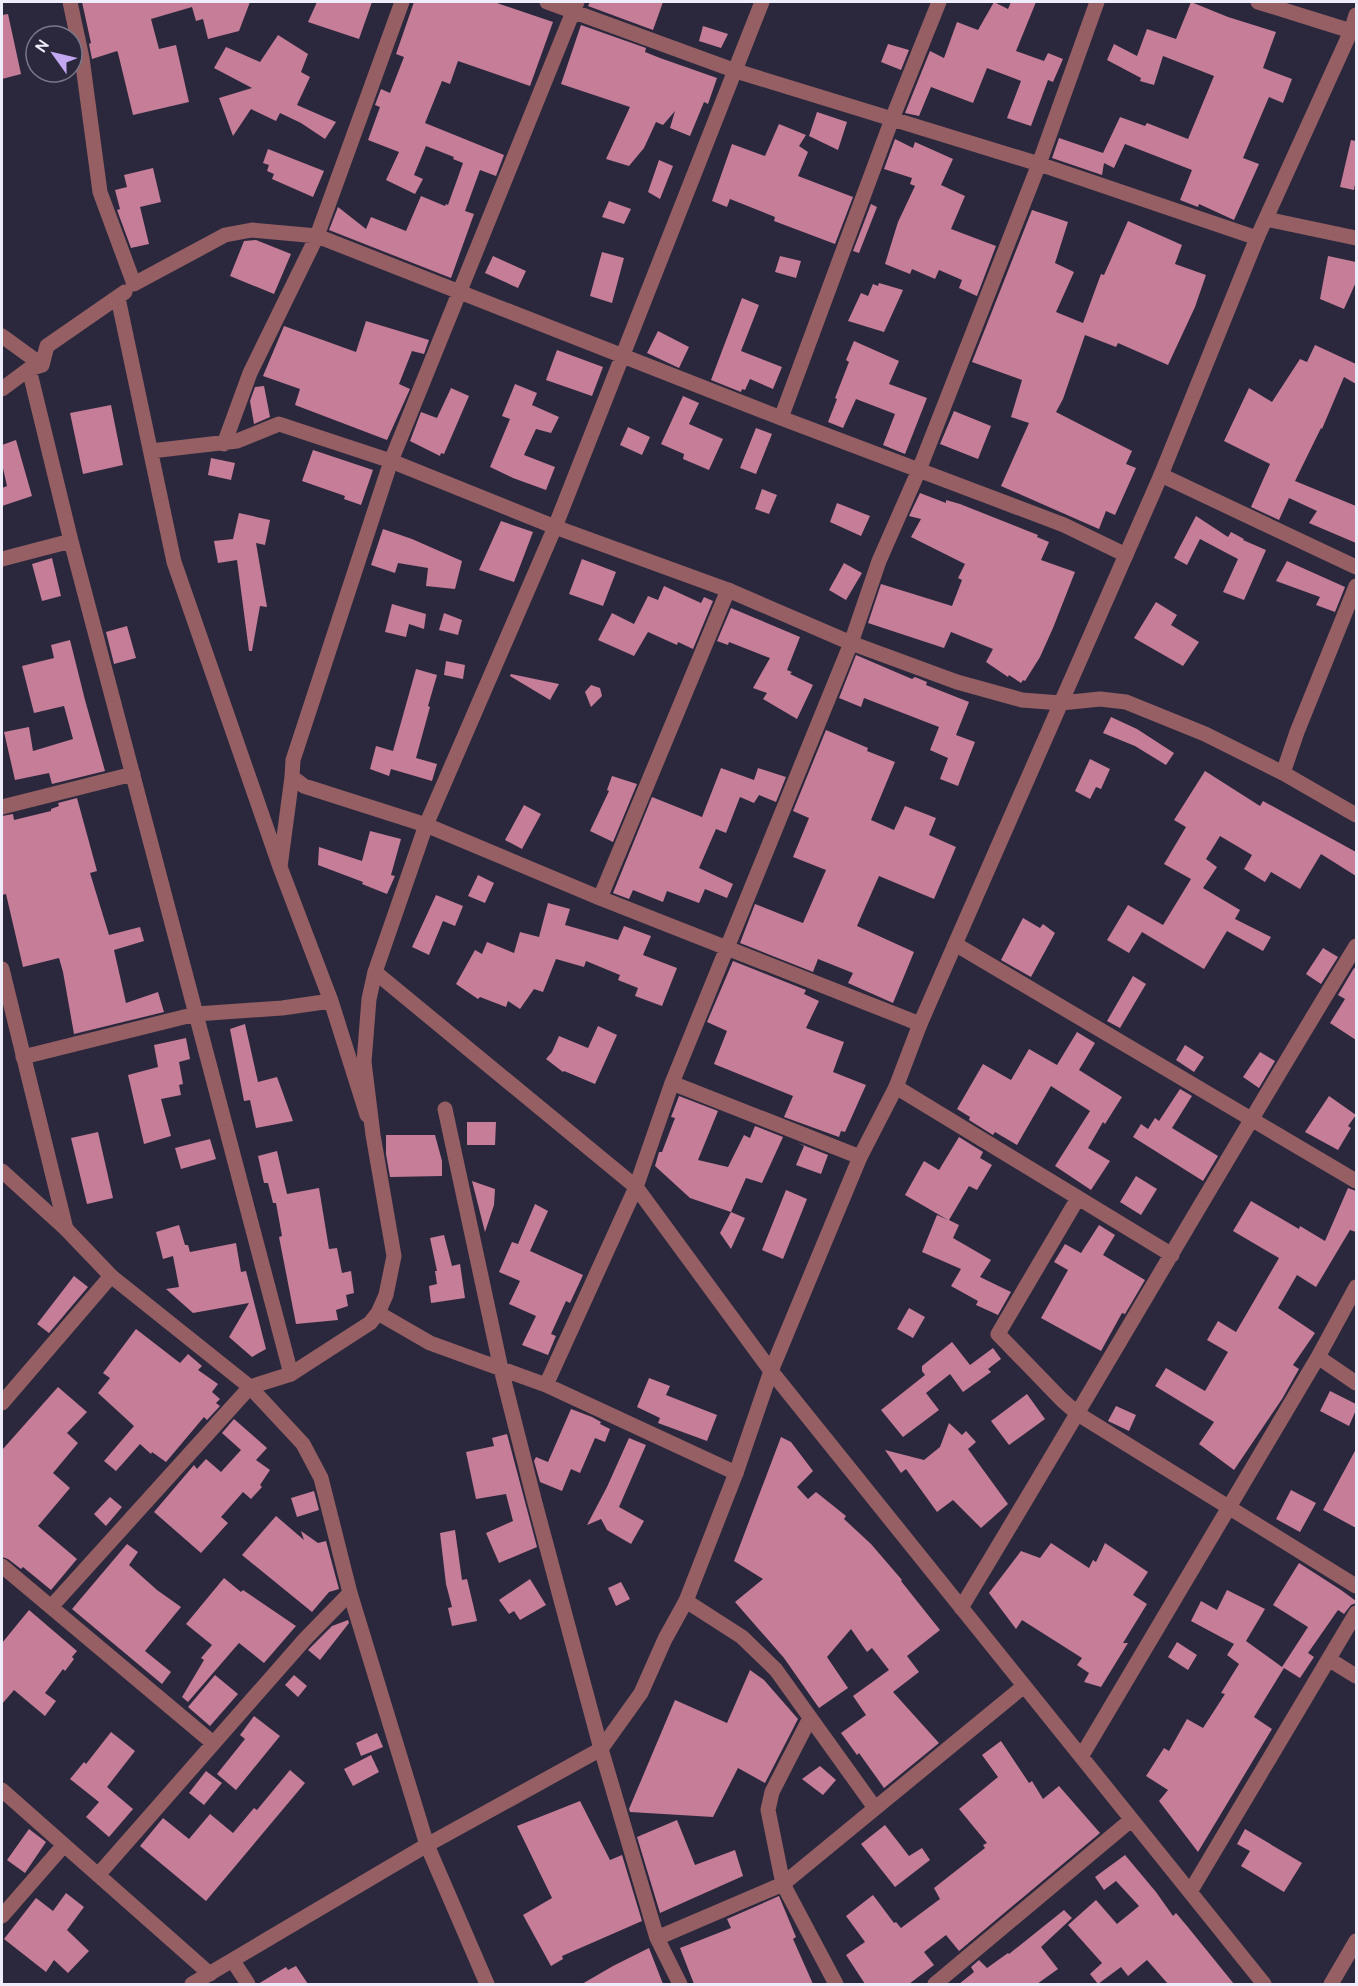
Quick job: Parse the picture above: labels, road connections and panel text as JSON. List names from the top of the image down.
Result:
{
  "north": "top left"
}
